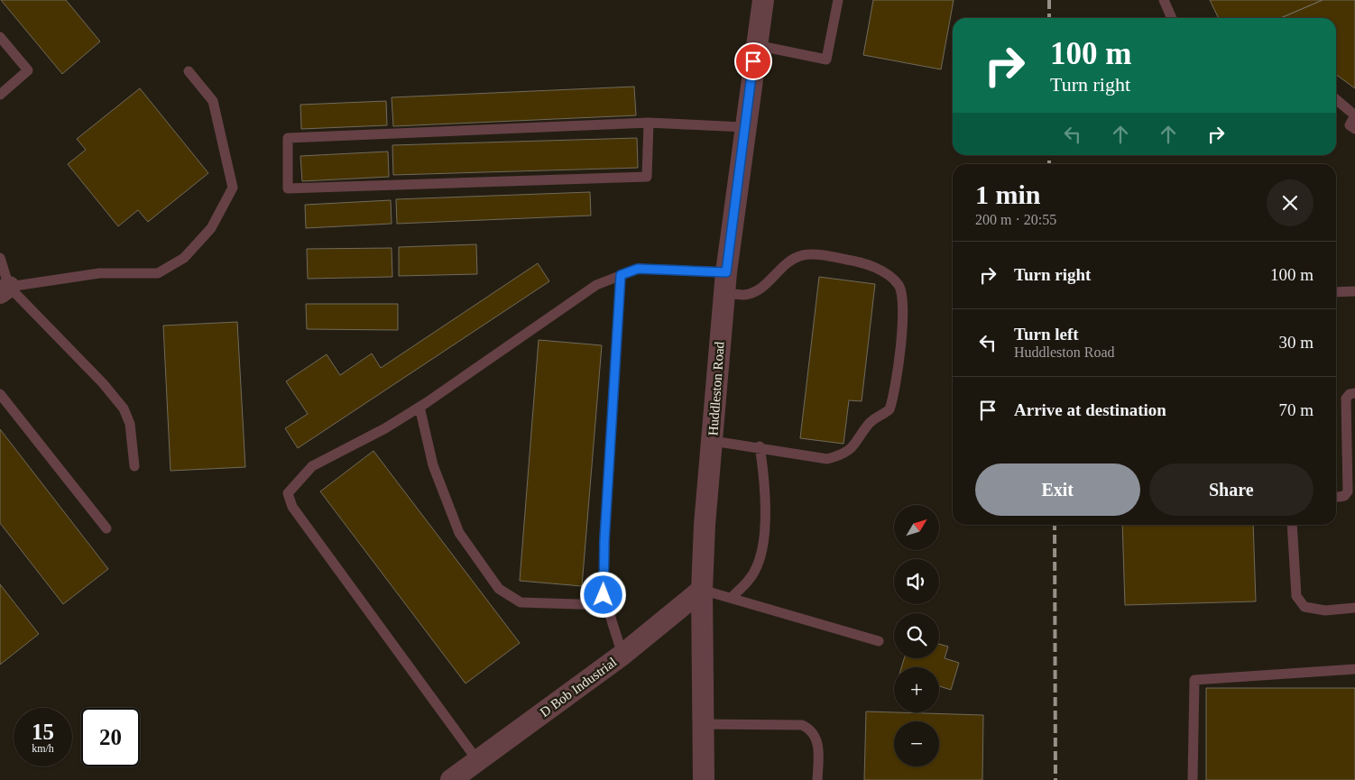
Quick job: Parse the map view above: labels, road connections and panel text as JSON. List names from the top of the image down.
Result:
{
  "streets": {
    "street": ["Huddleston Road", "D Bob Industrial"]
  },
  "crossings": [
    ["Huddleston Road", "D Bob Industrial"]
  ],
  "north": "top right",
  "page": {
    "turn": ["100 m", "Turn right"],
    "heading": ["1 min", "200 m · 20:55"],
    "list": [
      {
        "name": "Turn right",
        "value": "100 m"
      },
      {
        "name": "Turn left",
        "note": "Huddleston Road",
        "value": "30 m"
      },
      {
        "name": "Arrive at destination",
        "value": "70 m"
      }
    ],
    "buttons": ["Exit", "Share"],
    "map_buttons": ["+", "−"],
    "speed": "15 km/h",
    "limit": "20"
  }
}
